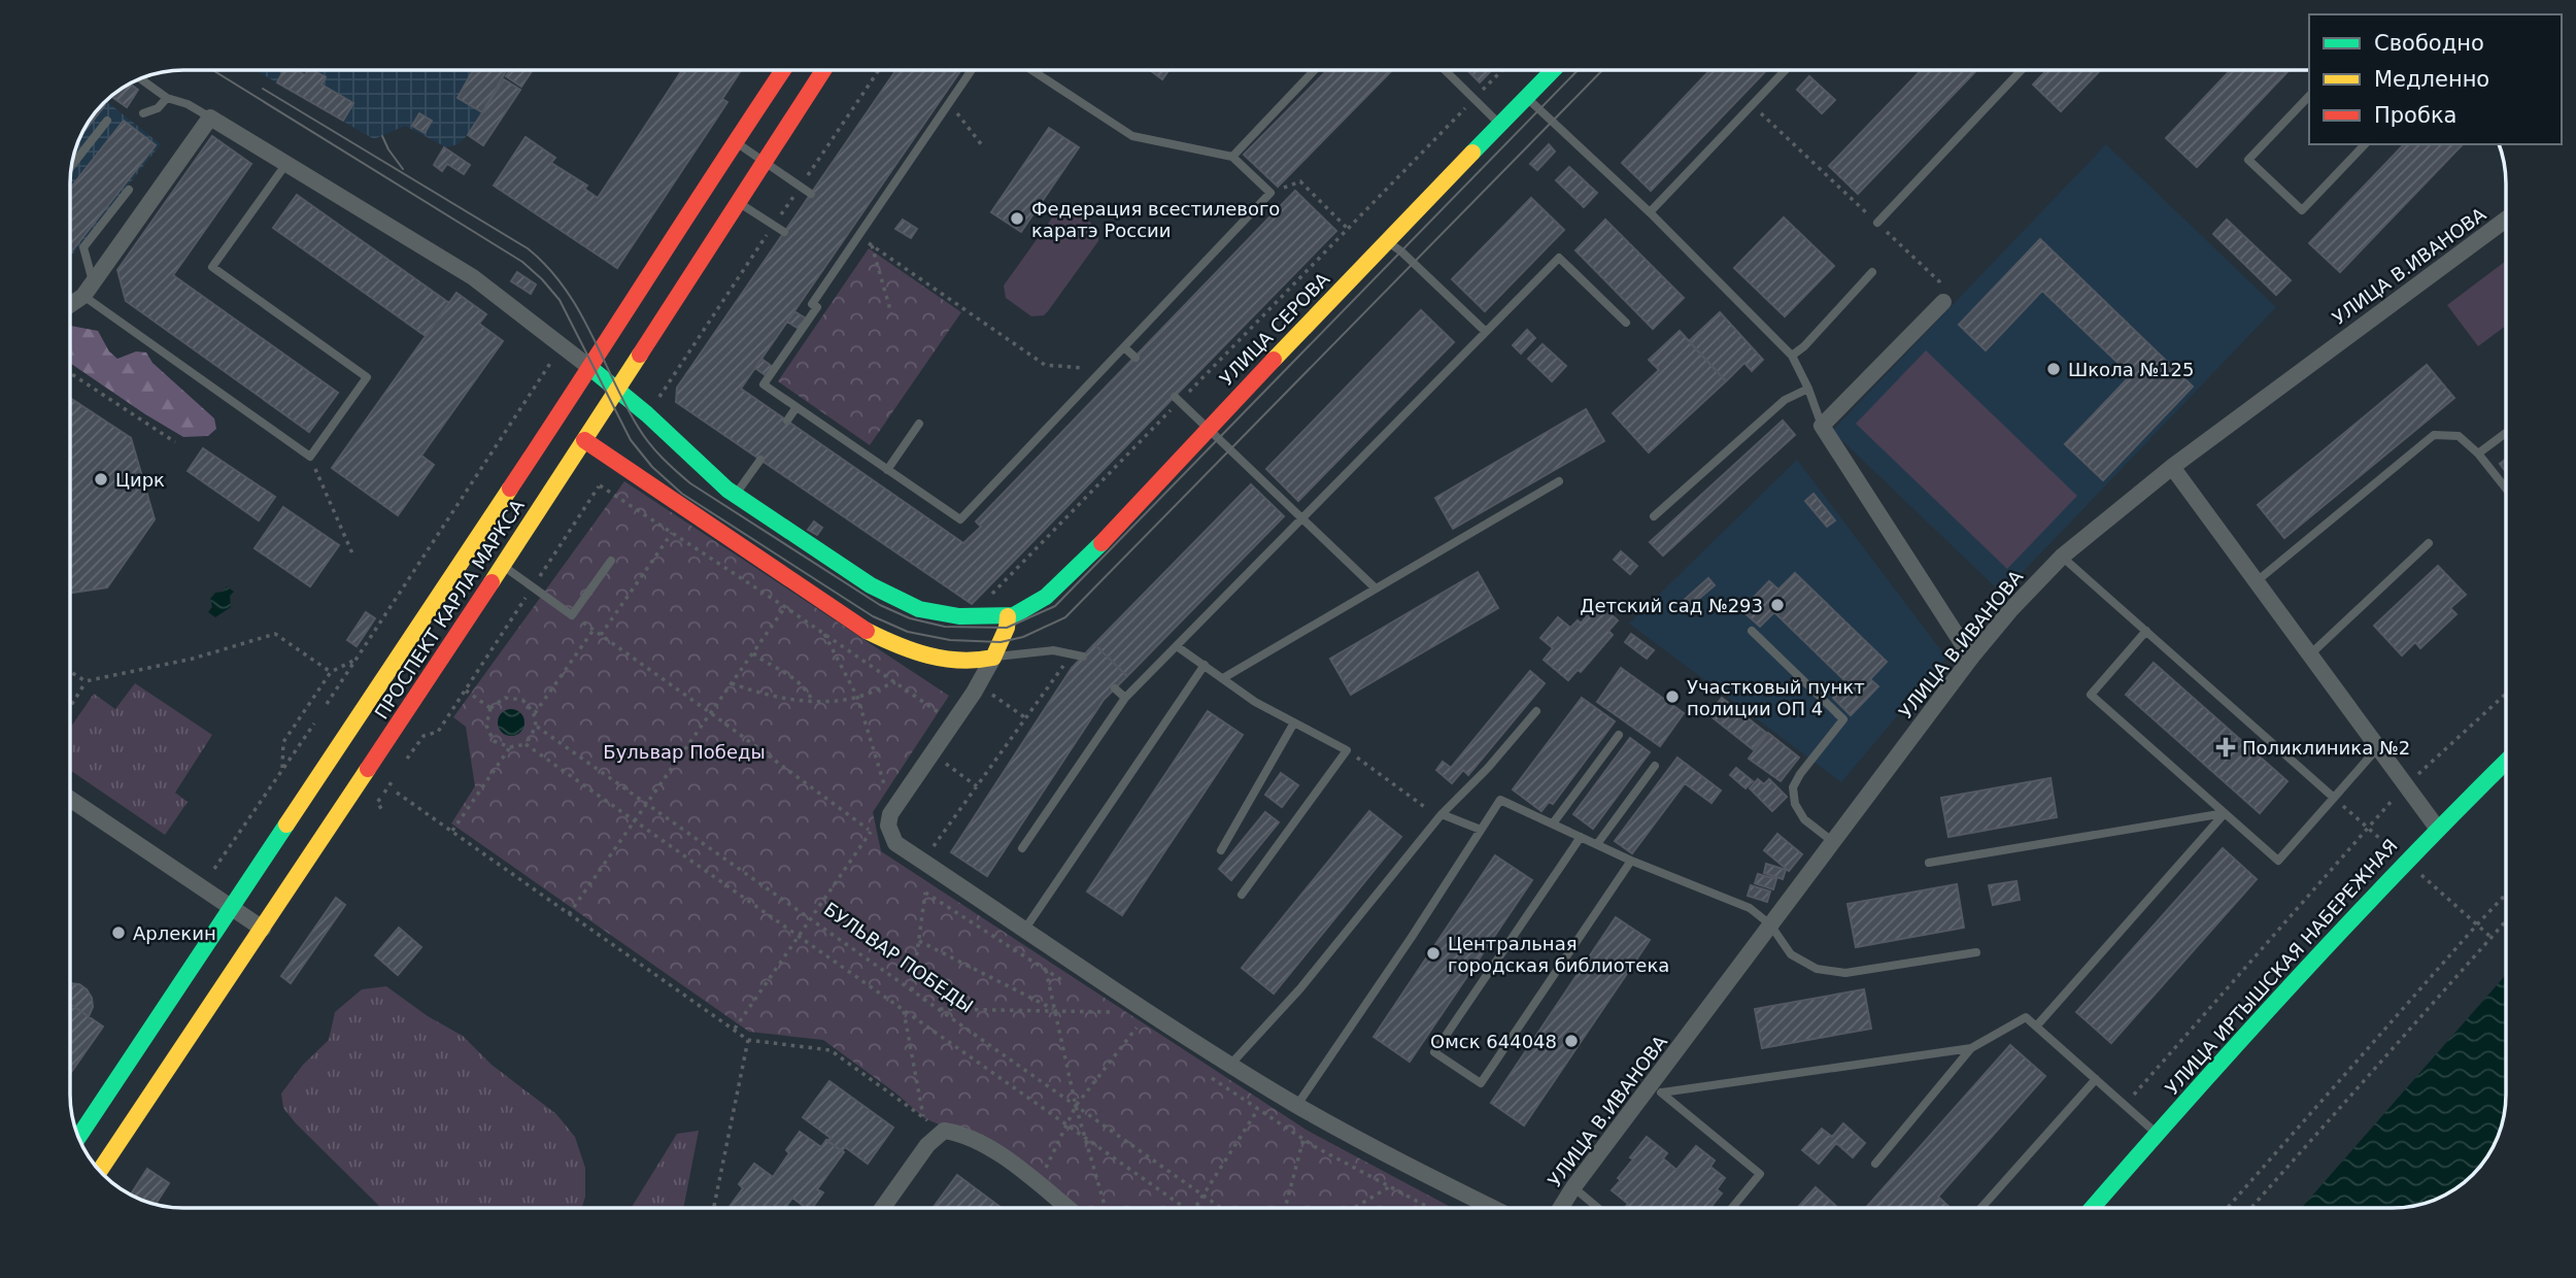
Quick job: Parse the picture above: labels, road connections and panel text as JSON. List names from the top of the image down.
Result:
{
  "streets": {
    "main road": ["УЛИЦА СЕРОВА", "ПРОСПЕКТ КАРЛА МАРКСА", "УЛИЦА ИРТЫШСКАЯ НАБЕРЕЖНАЯ"],
    "street": ["УЛИЦА В.ИВАНОВА"],
    "path": ["БУЛЬВАР ПОБЕДЫ"]
  },
  "parks": ["Бульвар Победы"],
  "places": {
    "other": [
      "Федерация всестилевого каратэ России",
      "Школа №125",
      "Цирк",
      "Детский сад №293",
      "Участковый пункт полиции ОП 4",
      "Арлекин",
      "Центральная городская библиотека",
      "Омск 644048"
    ],
    "health": ["Поликлиника №2"]
  },
  "legend": ["Свободно", "Медленно", "Пробка"]
}
